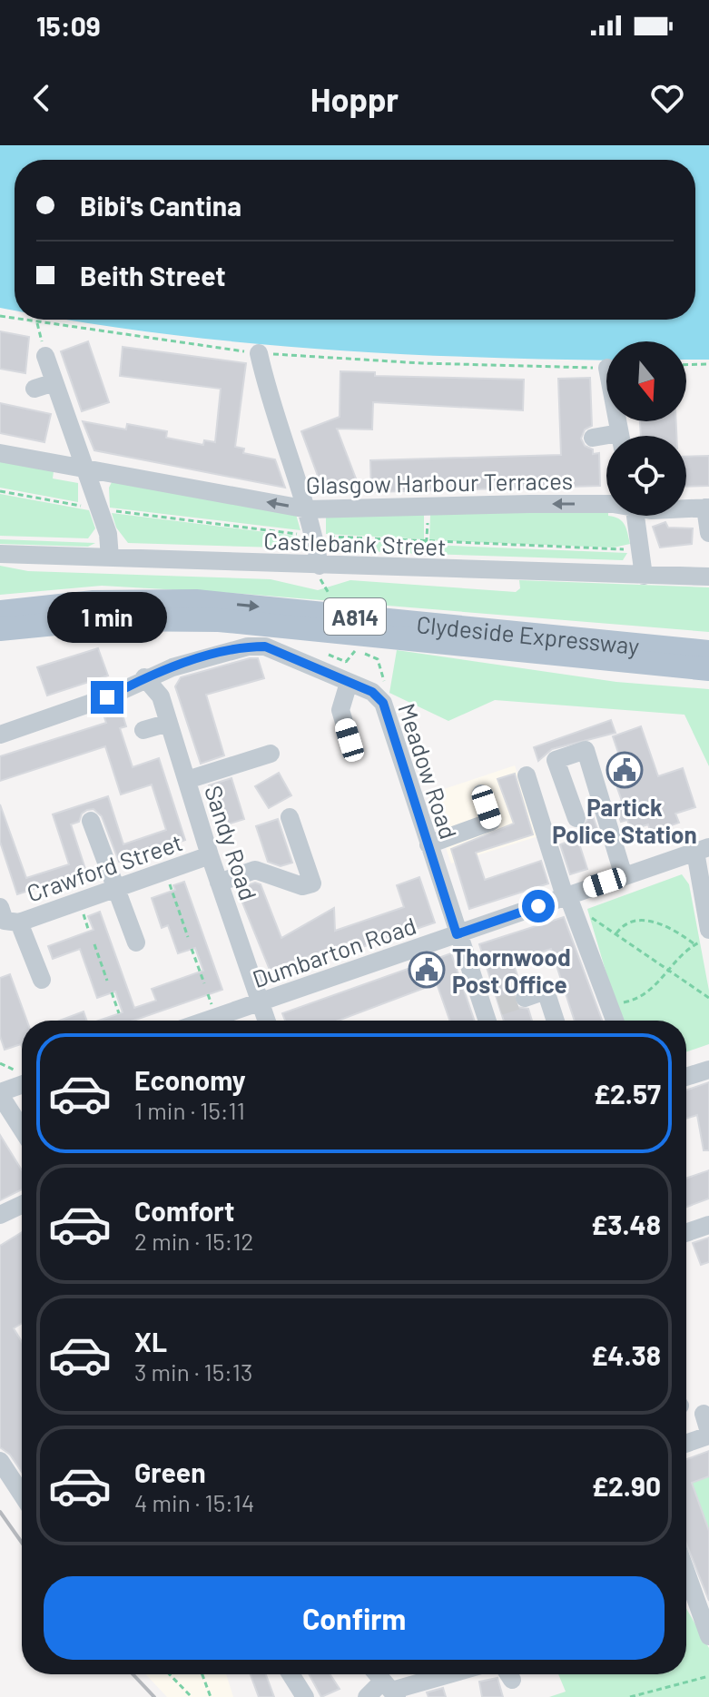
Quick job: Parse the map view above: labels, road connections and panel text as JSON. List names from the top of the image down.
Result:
{
  "streets": {
    "main road": ["A814", "Clydeside Expressway"],
    "street": [
      "Glasgow Harbour Terraces",
      "Castlebank Street",
      "Meadow Road",
      "Sandy Road",
      "Crawford Street",
      "Dumbarton Road"
    ]
  },
  "crossings": [
    ["Meadow Road", "Sandy Road"],
    ["Meadow Road", "Dumbarton Road"],
    ["Sandy Road", "Crawford Street"],
    ["Sandy Road", "Dumbarton Road"]
  ],
  "one_way": ["Glasgow Harbour Terraces"],
  "places": {
    "public building": ["Partick Police Station", "Thornwood Post Office"]
  },
  "north": "bottom",
  "page": {
    "status": "15:09",
    "header": "Hoppr",
    "banner": ["Bibi's Cantina", "Beith Street"],
    "bubble": "1 min",
    "list": [
      {
        "name": "Economy",
        "note": "1 min · 15:11",
        "value": "£2.57"
      },
      {
        "name": "Comfort",
        "note": "2 min · 15:12",
        "value": "£3.48"
      },
      {
        "name": "XL",
        "note": "3 min · 15:13",
        "value": "£4.38"
      },
      {
        "name": "Green",
        "note": "4 min · 15:14",
        "value": "£2.90"
      }
    ],
    "buttons": "Confirm"
  }
}
